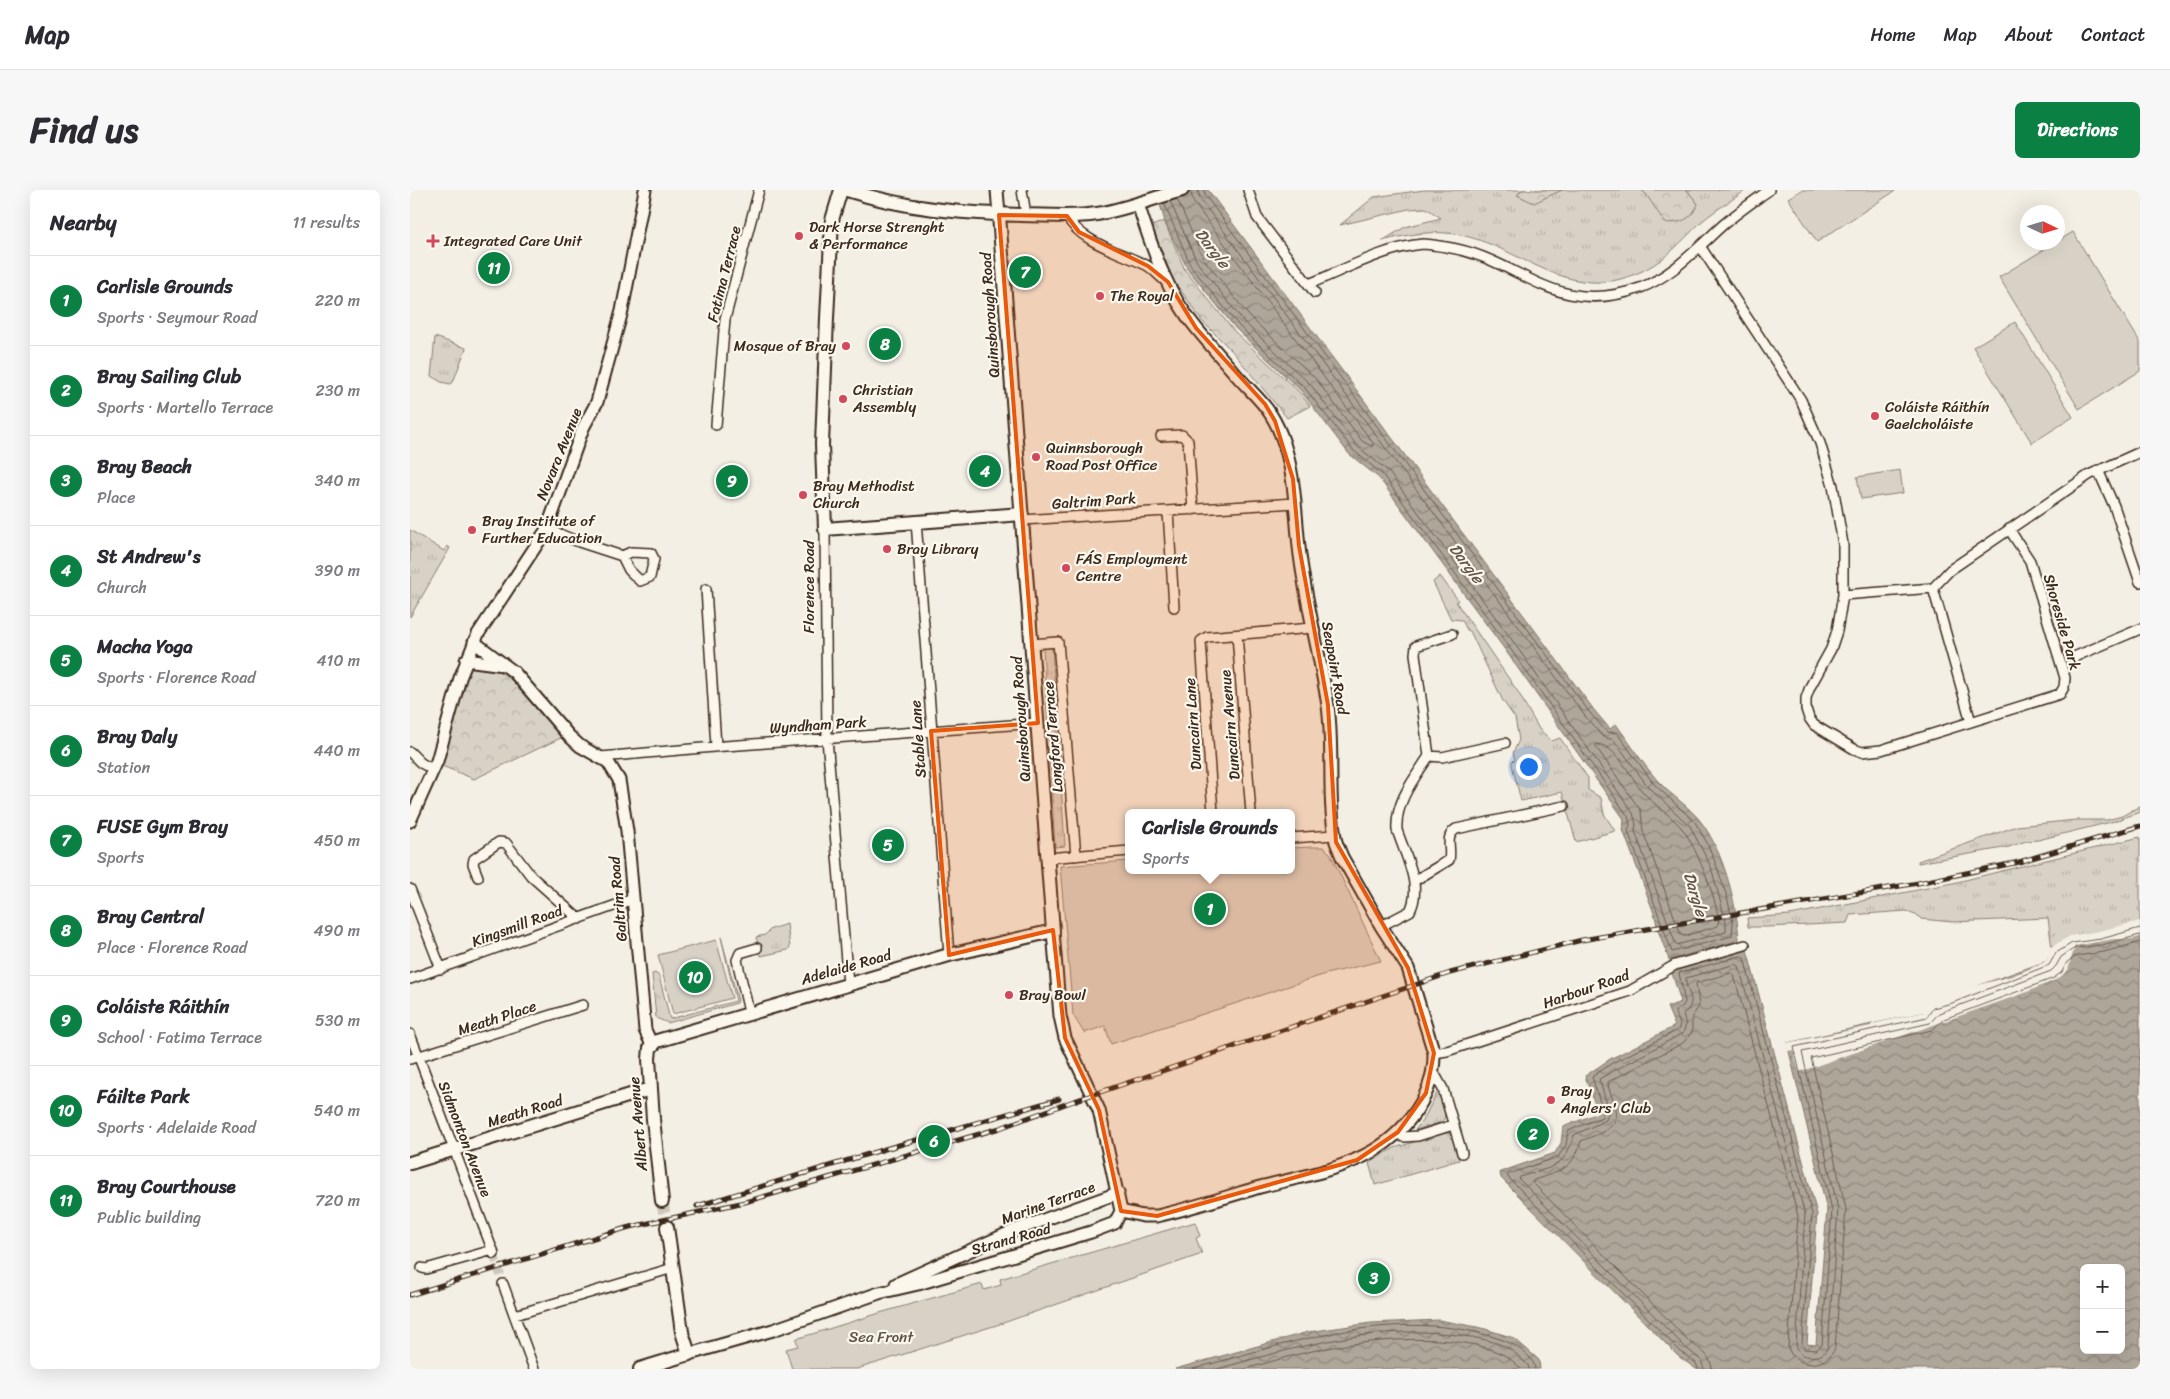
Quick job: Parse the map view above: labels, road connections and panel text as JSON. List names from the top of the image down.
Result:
{
  "streets": {
    "main road": [
      "Quinsborough Road",
      "Florence Road",
      "Adelaide Road",
      "Meath Road",
      "Albert Avenue",
      "Strand Road"
    ],
    "street": [
      "Fatima Terrace",
      "Novara Avenue",
      "Galtrim Park",
      "Shoreside Park",
      "Seapoint Road",
      "Duncairn Lane",
      "Wyndham Park",
      "Duncairn Avenue",
      "Longford Terrace",
      "Stable Lane",
      "Galtrim Road",
      "Kingsmill Road",
      "Harbour Road",
      "Meath Place",
      "Sidmonton Avenue",
      "Marine Terrace"
    ]
  },
  "crossings": [
    ["Quinsborough Road", "Galtrim Park"],
    ["Quinsborough Road", "Seapoint Road"],
    ["Quinsborough Road", "Wyndham Park"],
    ["Quinsborough Road", "Longford Terrace"],
    ["Quinsborough Road", "Adelaide Road"],
    ["Quinsborough Road", "Marine Terrace"],
    ["Quinsborough Road", "Strand Road"],
    ["Galtrim Park", "Seapoint Road"],
    ["Florence Road", "Wyndham Park"],
    ["Florence Road", "Adelaide Road"],
    ["Seapoint Road", "Harbour Road"],
    ["Seapoint Road", "Strand Road"],
    ["Duncairn Lane", "Duncairn Avenue"],
    ["Wyndham Park", "Stable Lane"],
    ["Wyndham Park", "Galtrim Road"],
    ["Stable Lane", "Adelaide Road"],
    ["Galtrim Road", "Kingsmill Road"],
    ["Galtrim Road", "Adelaide Road"],
    ["Galtrim Road", "Albert Avenue"],
    ["Adelaide Road", "Albert Avenue"],
    ["Meath Place", "Sidmonton Avenue"],
    ["Meath Road", "Albert Avenue"],
    ["Meath Road", "Sidmonton Avenue"],
    ["Marine Terrace", "Strand Road"]
  ],
  "water": ["Dargle"],
  "parks": ["Sea Front"],
  "places": {
    "other": [
      "Dark Horse Strenght & Performance",
      "The Royal",
      "Mosque of Bray",
      "Christian Assembly",
      "Coláiste Ráithín Gaelcholáiste",
      "Quinnsborough Road Post Office",
      "Bray Methodist Church",
      "Bray Institute of Further Education",
      "Bray Library",
      "FÁS Employment Centre",
      "Bray Bowl",
      "Bray Anglers' Club"
    ],
    "health": ["Integrated Care Unit"]
  },
  "north": "right",
  "page": {
    "header": "Map",
    "nav": [
      "Home",
      "Map",
      "About",
      "Contact"
    ],
    "title": "Find us",
    "buttons": "Directions",
    "heading": ["Nearby", "11 results"],
    "pins": [
      "11",
      "7",
      "8",
      "4",
      "9",
      "5",
      "1",
      "10",
      "2",
      "6",
      "3"
    ],
    "list": [
      {
        "mark": "1",
        "name": "Carlisle Grounds",
        "note": "Sports · Seymour Road",
        "value": "220 m"
      },
      {
        "mark": "2",
        "name": "Bray Sailing Club",
        "note": "Sports · Martello Terrace",
        "value": "230 m"
      },
      {
        "mark": "3",
        "name": "Bray Beach",
        "note": "Place",
        "value": "340 m"
      },
      {
        "mark": "4",
        "name": "St Andrew's",
        "note": "Church",
        "value": "390 m"
      },
      {
        "mark": "5",
        "name": "Macha Yoga",
        "note": "Sports · Florence Road",
        "value": "410 m"
      },
      {
        "mark": "6",
        "name": "Bray Daly",
        "note": "Station",
        "value": "440 m"
      },
      {
        "mark": "7",
        "name": "FUSE Gym Bray",
        "note": "Sports",
        "value": "450 m"
      },
      {
        "mark": "8",
        "name": "Bray Central",
        "note": "Place · Florence Road",
        "value": "490 m"
      },
      {
        "mark": "9",
        "name": "Coláiste Ráithín",
        "note": "School · Fatima Terrace",
        "value": "530 m"
      },
      {
        "mark": "10",
        "name": "Fáilte Park",
        "note": "Sports · Adelaide Road",
        "value": "540 m"
      },
      {
        "mark": "11",
        "name": "Bray Courthouse",
        "note": "Public building",
        "value": "720 m"
      }
    ],
    "popup": ["Carlisle Grounds", "Sports"],
    "map_buttons": ["+", "−"]
  }
}
